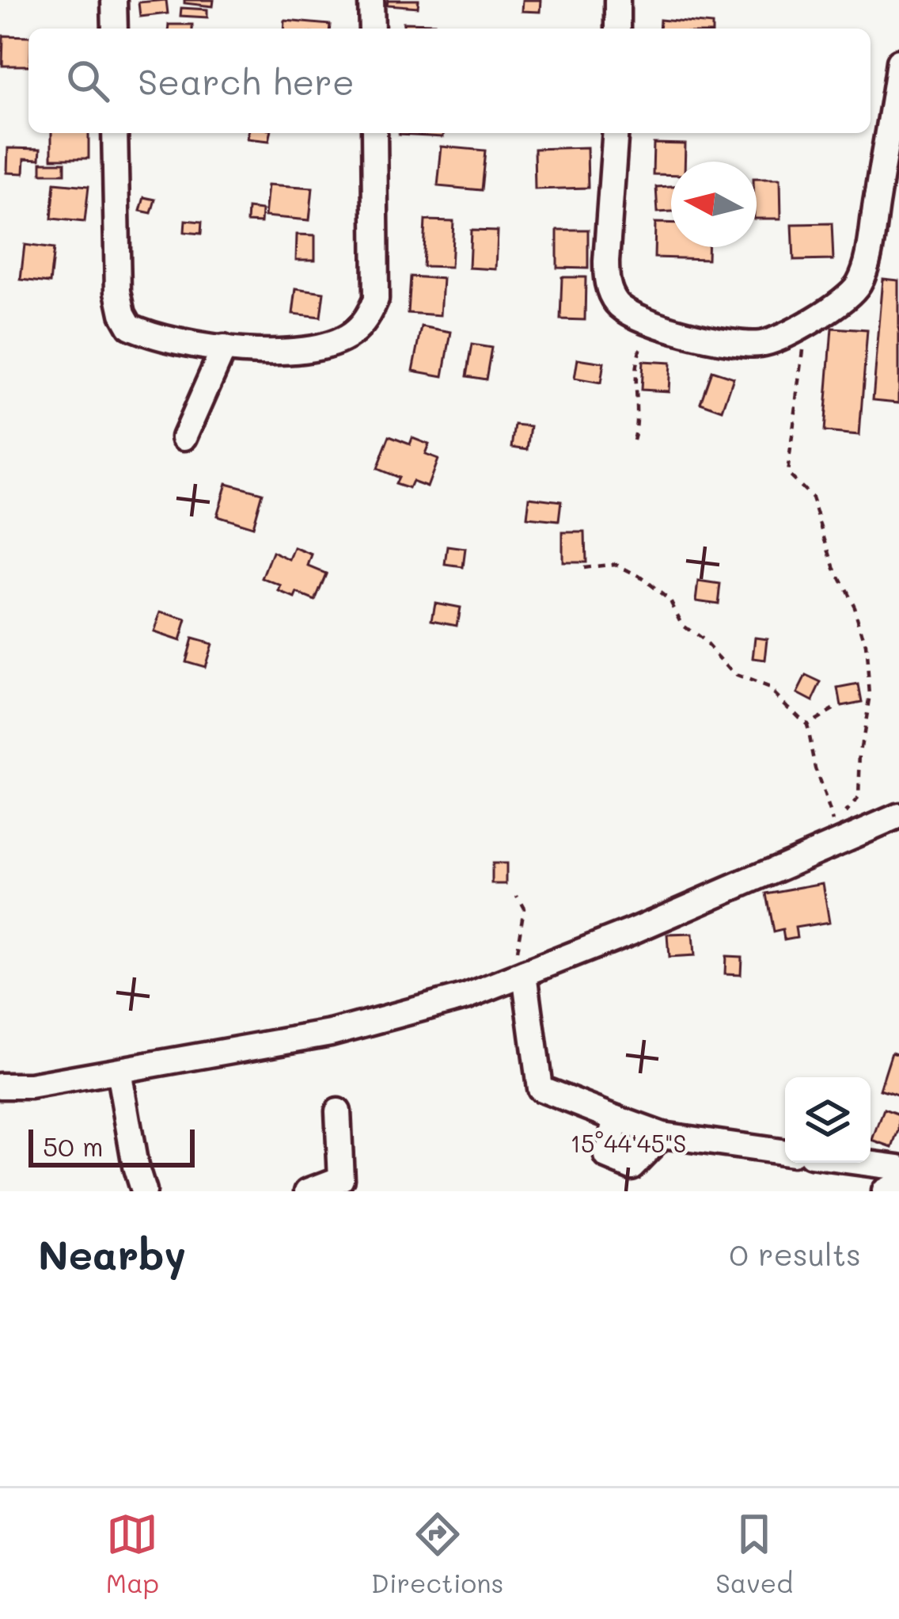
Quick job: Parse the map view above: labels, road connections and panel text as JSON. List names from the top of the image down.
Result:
{
  "scale_bar": "50 m",
  "north": "left",
  "page": {
    "search": "Search here",
    "scale": "50 m",
    "heading": ["Nearby", "0 results"],
    "nav": ["Map", "Directions", "Saved"]
  },
  "coordinates": ["15°44'45\"S"]
}
